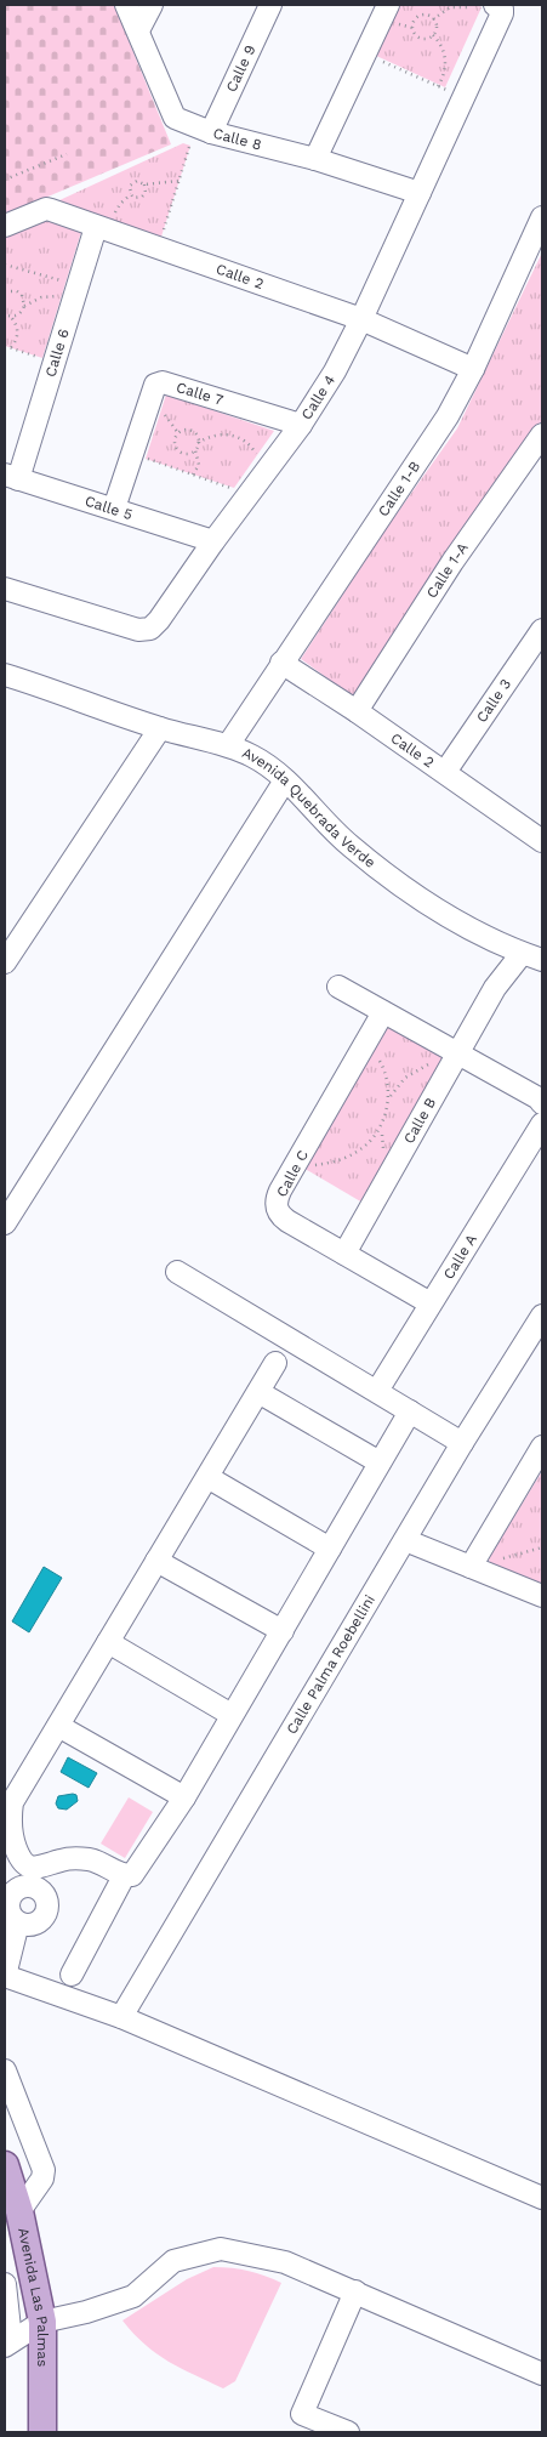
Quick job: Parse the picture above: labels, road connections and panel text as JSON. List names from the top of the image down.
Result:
{
  "streets": {
    "main road": ["Avenida Las Palmas"],
    "street": [
      "Calle 9",
      "Calle 8",
      "Calle 2",
      "Calle 6",
      "Calle 7",
      "Calle 4",
      "Calle 1-B",
      "Calle 5",
      "Calle 1-A",
      "Calle 3",
      "Avenida Quebrada Verde",
      "Calle B",
      "Calle C",
      "Calle A",
      "Calle Palma Roebellini"
    ]
  },
  "crossings": [
    ["Calle 9", "Calle 8"],
    ["Calle 8", "Calle 4"],
    ["Calle 2", "Calle 6"],
    ["Calle 2", "Calle 4"],
    ["Calle 2", "Calle 1-B"],
    ["Calle 2", "Calle 1-A"],
    ["Calle 2", "Calle 3"],
    ["Calle 6", "Calle 5"],
    ["Calle 7", "Calle 4"],
    ["Calle 7", "Calle 5"],
    ["Calle 4", "Calle 5"],
    ["Calle 1-B", "Avenida Quebrada Verde"],
    ["Avenida Quebrada Verde", "Calle B"],
    ["Calle B", "Calle C"],
    ["Calle C", "Calle A"]
  ]
}
